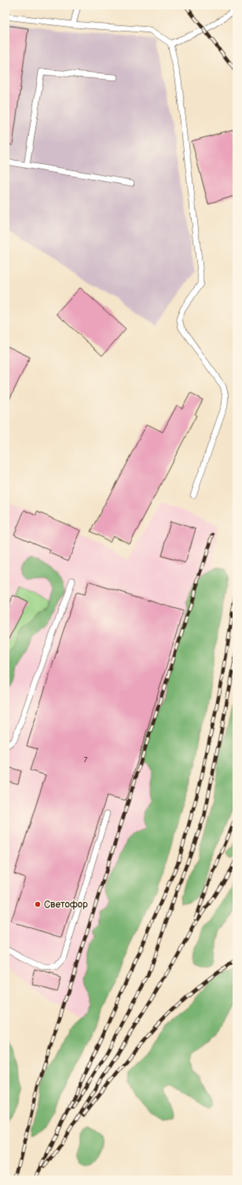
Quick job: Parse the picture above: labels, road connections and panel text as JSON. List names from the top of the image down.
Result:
{
  "places": ["Светофор"],
  "house_numbers": ["7"]
}
